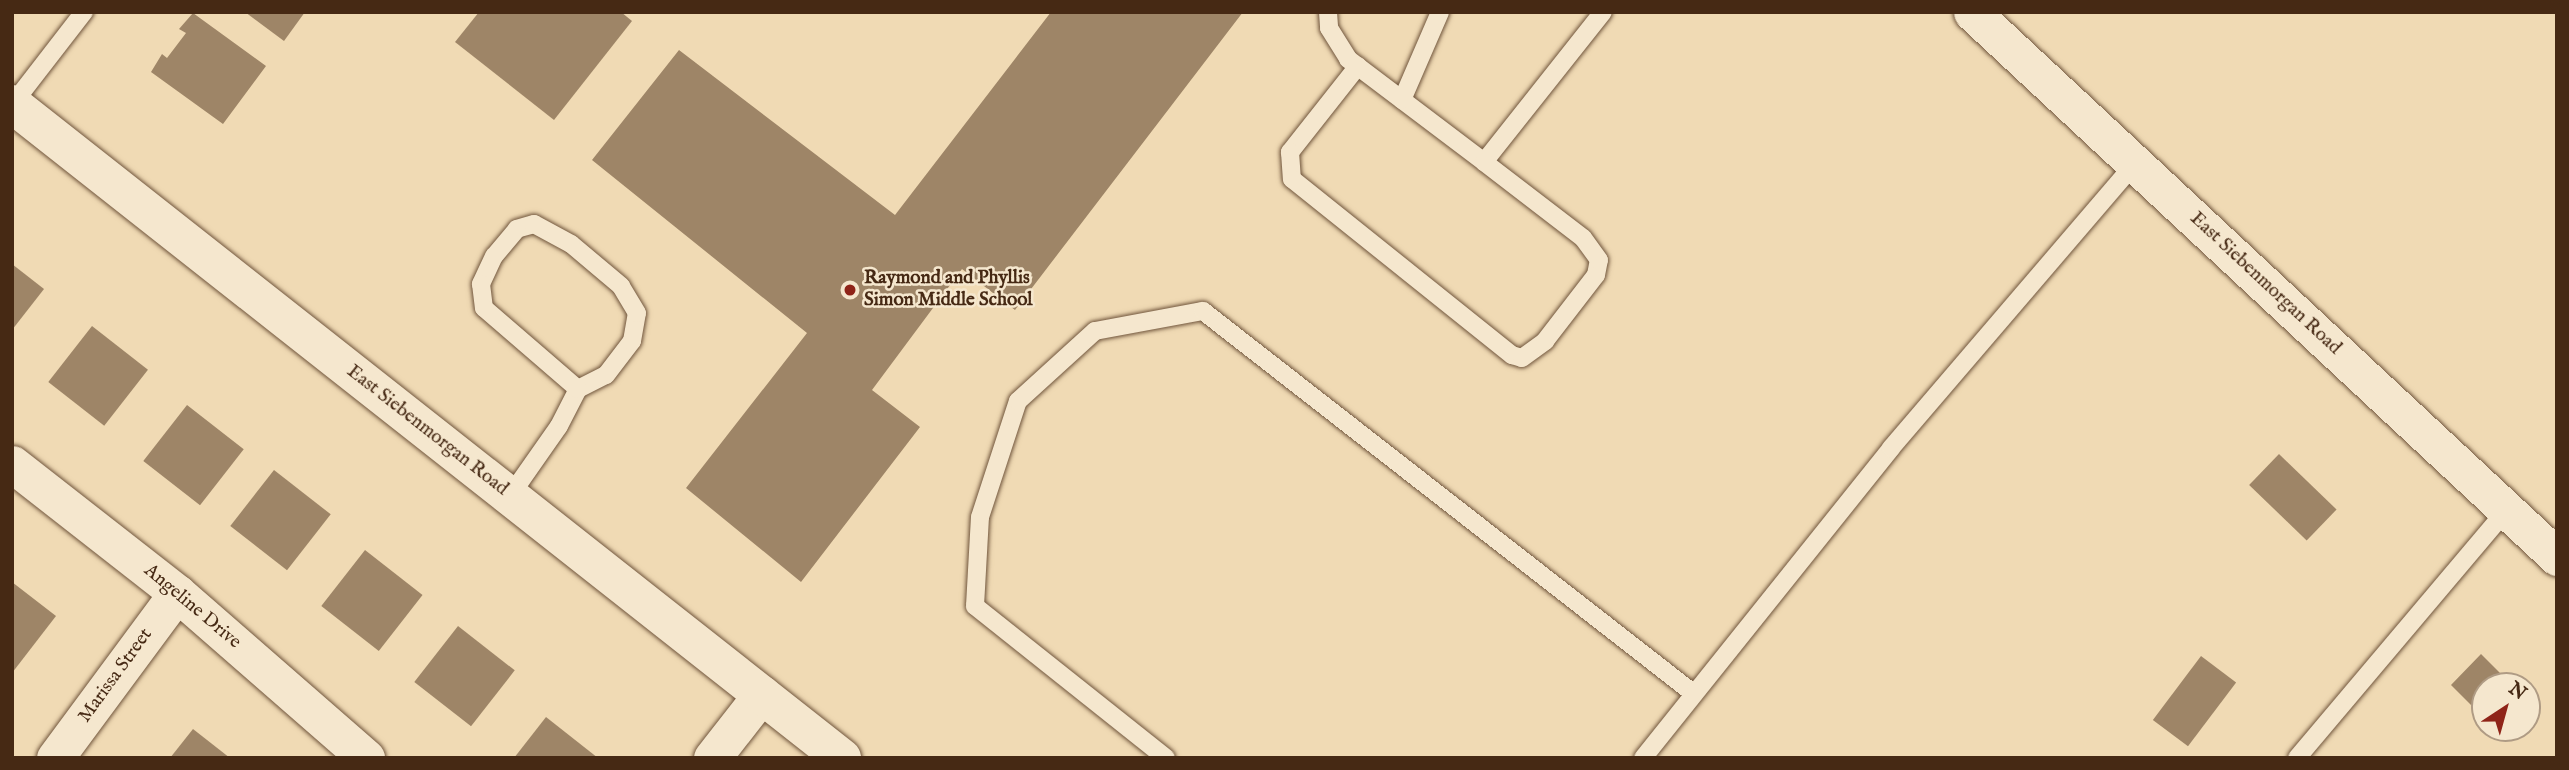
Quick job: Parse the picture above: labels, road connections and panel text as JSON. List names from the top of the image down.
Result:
{
  "streets": {
    "street": ["East Siebenmorgan Road", "Angeline Drive", "Marissa Street"]
  },
  "crossings": [
    ["Angeline Drive", "Marissa Street"]
  ],
  "places": ["Raymond and Phyllis Simon Middle School"],
  "north": "top right"
}
